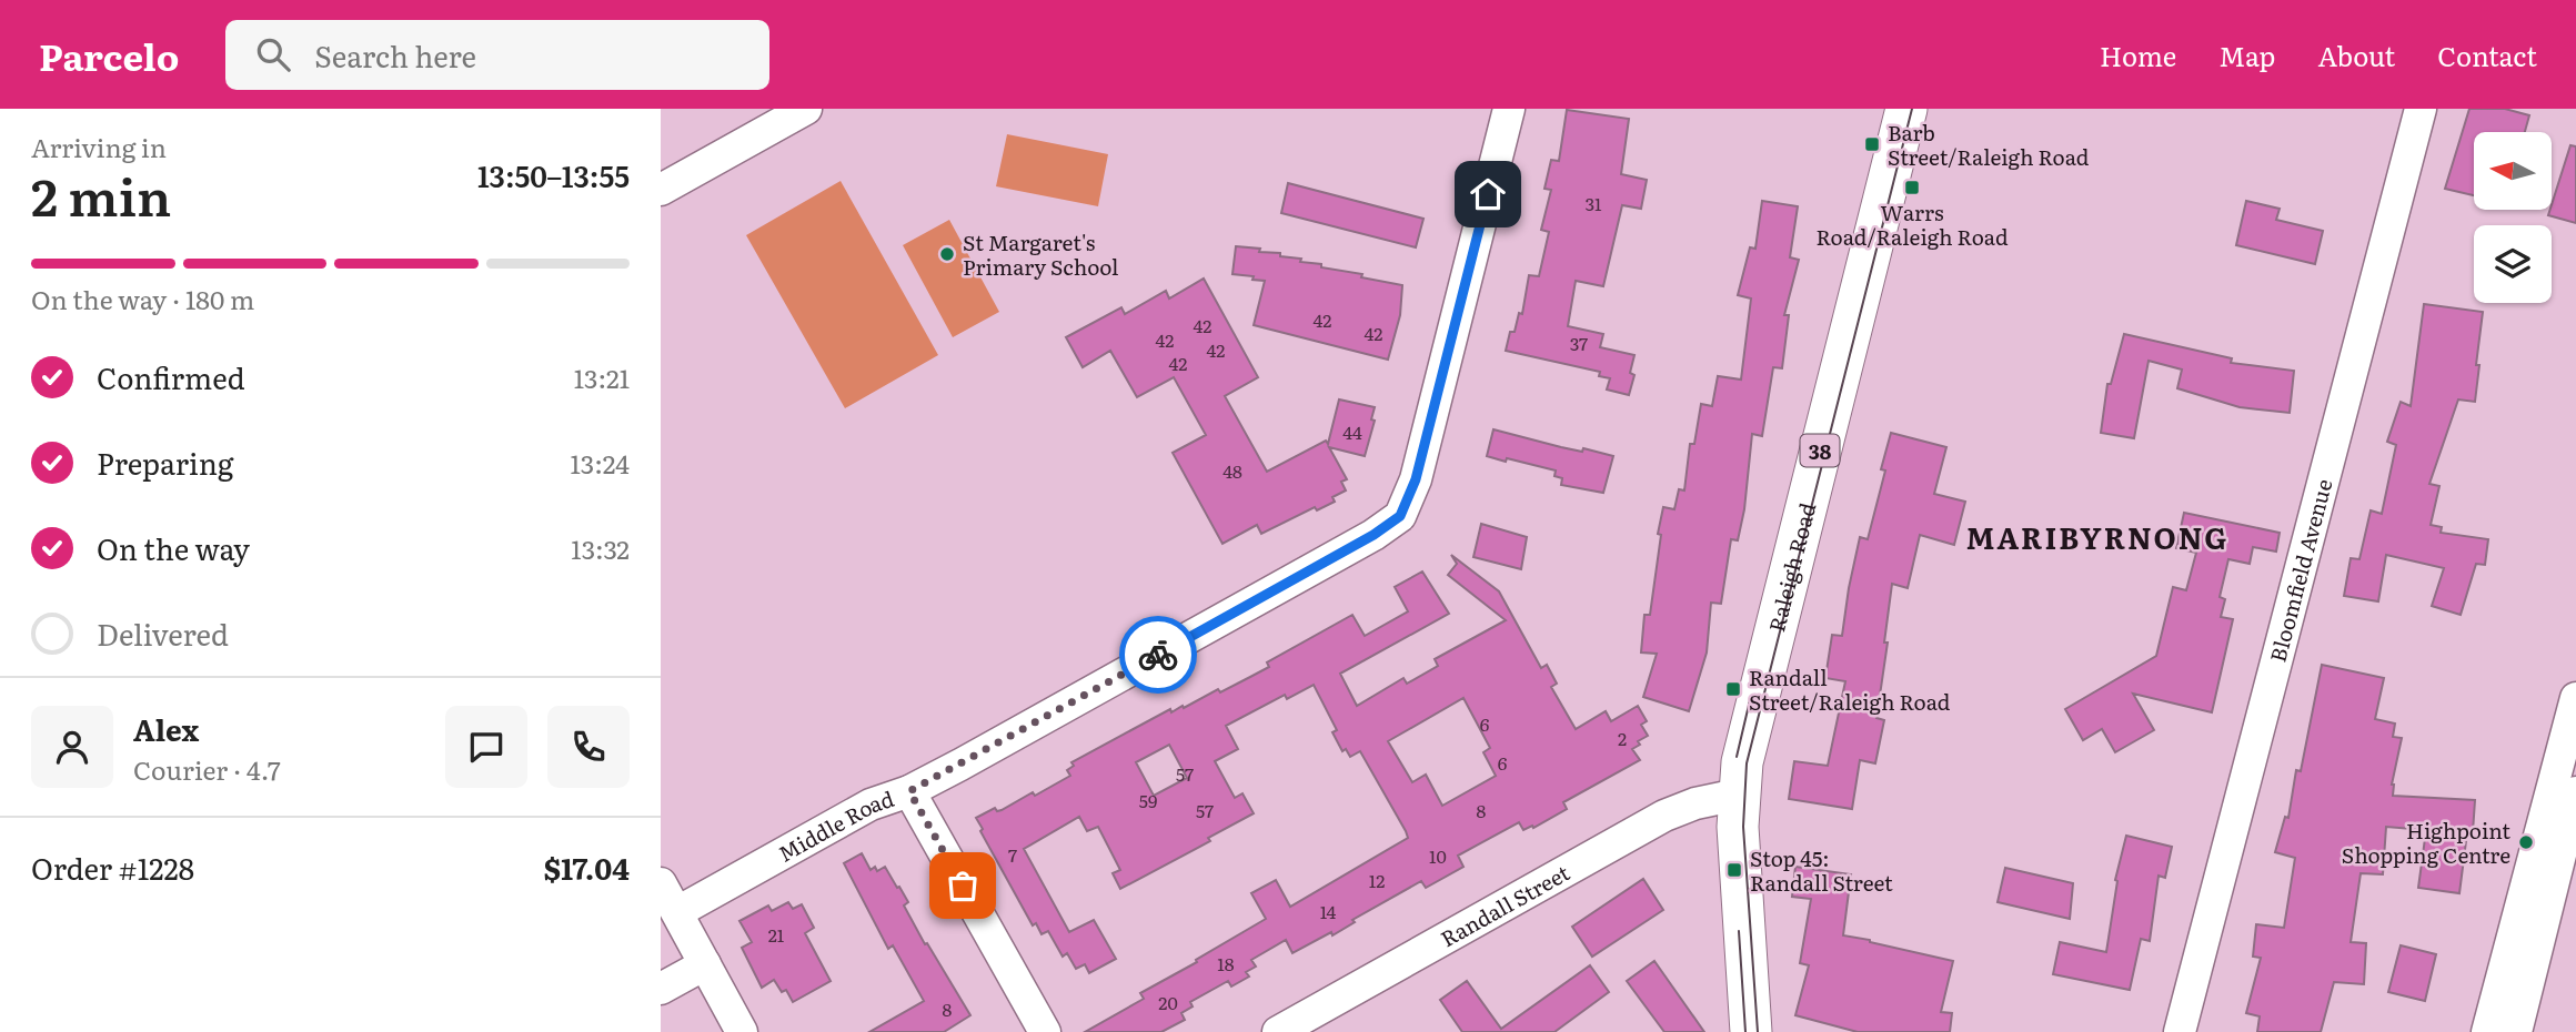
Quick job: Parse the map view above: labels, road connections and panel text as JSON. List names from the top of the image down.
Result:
{
  "streets": {
    "main road": ["38", "Raleigh Road"],
    "street": ["Bloomfield Avenue", "Middle Road", "Randall Street"]
  },
  "crossings": [
    ["Raleigh Road", "Randall Street"]
  ],
  "districts": ["MARIBYRNONG"],
  "places": {
    "transit": [
      "Barb Street/Raleigh Road",
      "Warrs Road/Raleigh Road",
      "Randall Street/Raleigh Road",
      "Stop 45: Randall Street"
    ],
    "other": ["St Margaret's Primary School", "Highpoint Shopping Centre"]
  },
  "house_numbers": [
    "31",
    "42",
    "42",
    "42",
    "42",
    "37",
    "42",
    "42",
    "44",
    "48",
    "6",
    "2",
    "6",
    "57",
    "59",
    "57",
    "8",
    "7",
    "10",
    "12",
    "14",
    "21",
    "18",
    "20",
    "8"
  ],
  "north": "left",
  "page": {
    "header": "Parcelo",
    "search": "Search here",
    "nav": [
      "Home",
      "Map",
      "About",
      "Contact"
    ],
    "heading": ["2 min", "Arriving in", "13:50–13:55"],
    "panel": [
      "Alex",
      "Courier · 4.7",
      "Order #1228",
      "$17.04"
    ],
    "bar": "On the way · 180 m",
    "list": [
      ["Confirmed", "13:21"],
      ["Preparing", "13:24"],
      ["On the way", "13:32"],
      "Delivered"
    ]
  }
}
